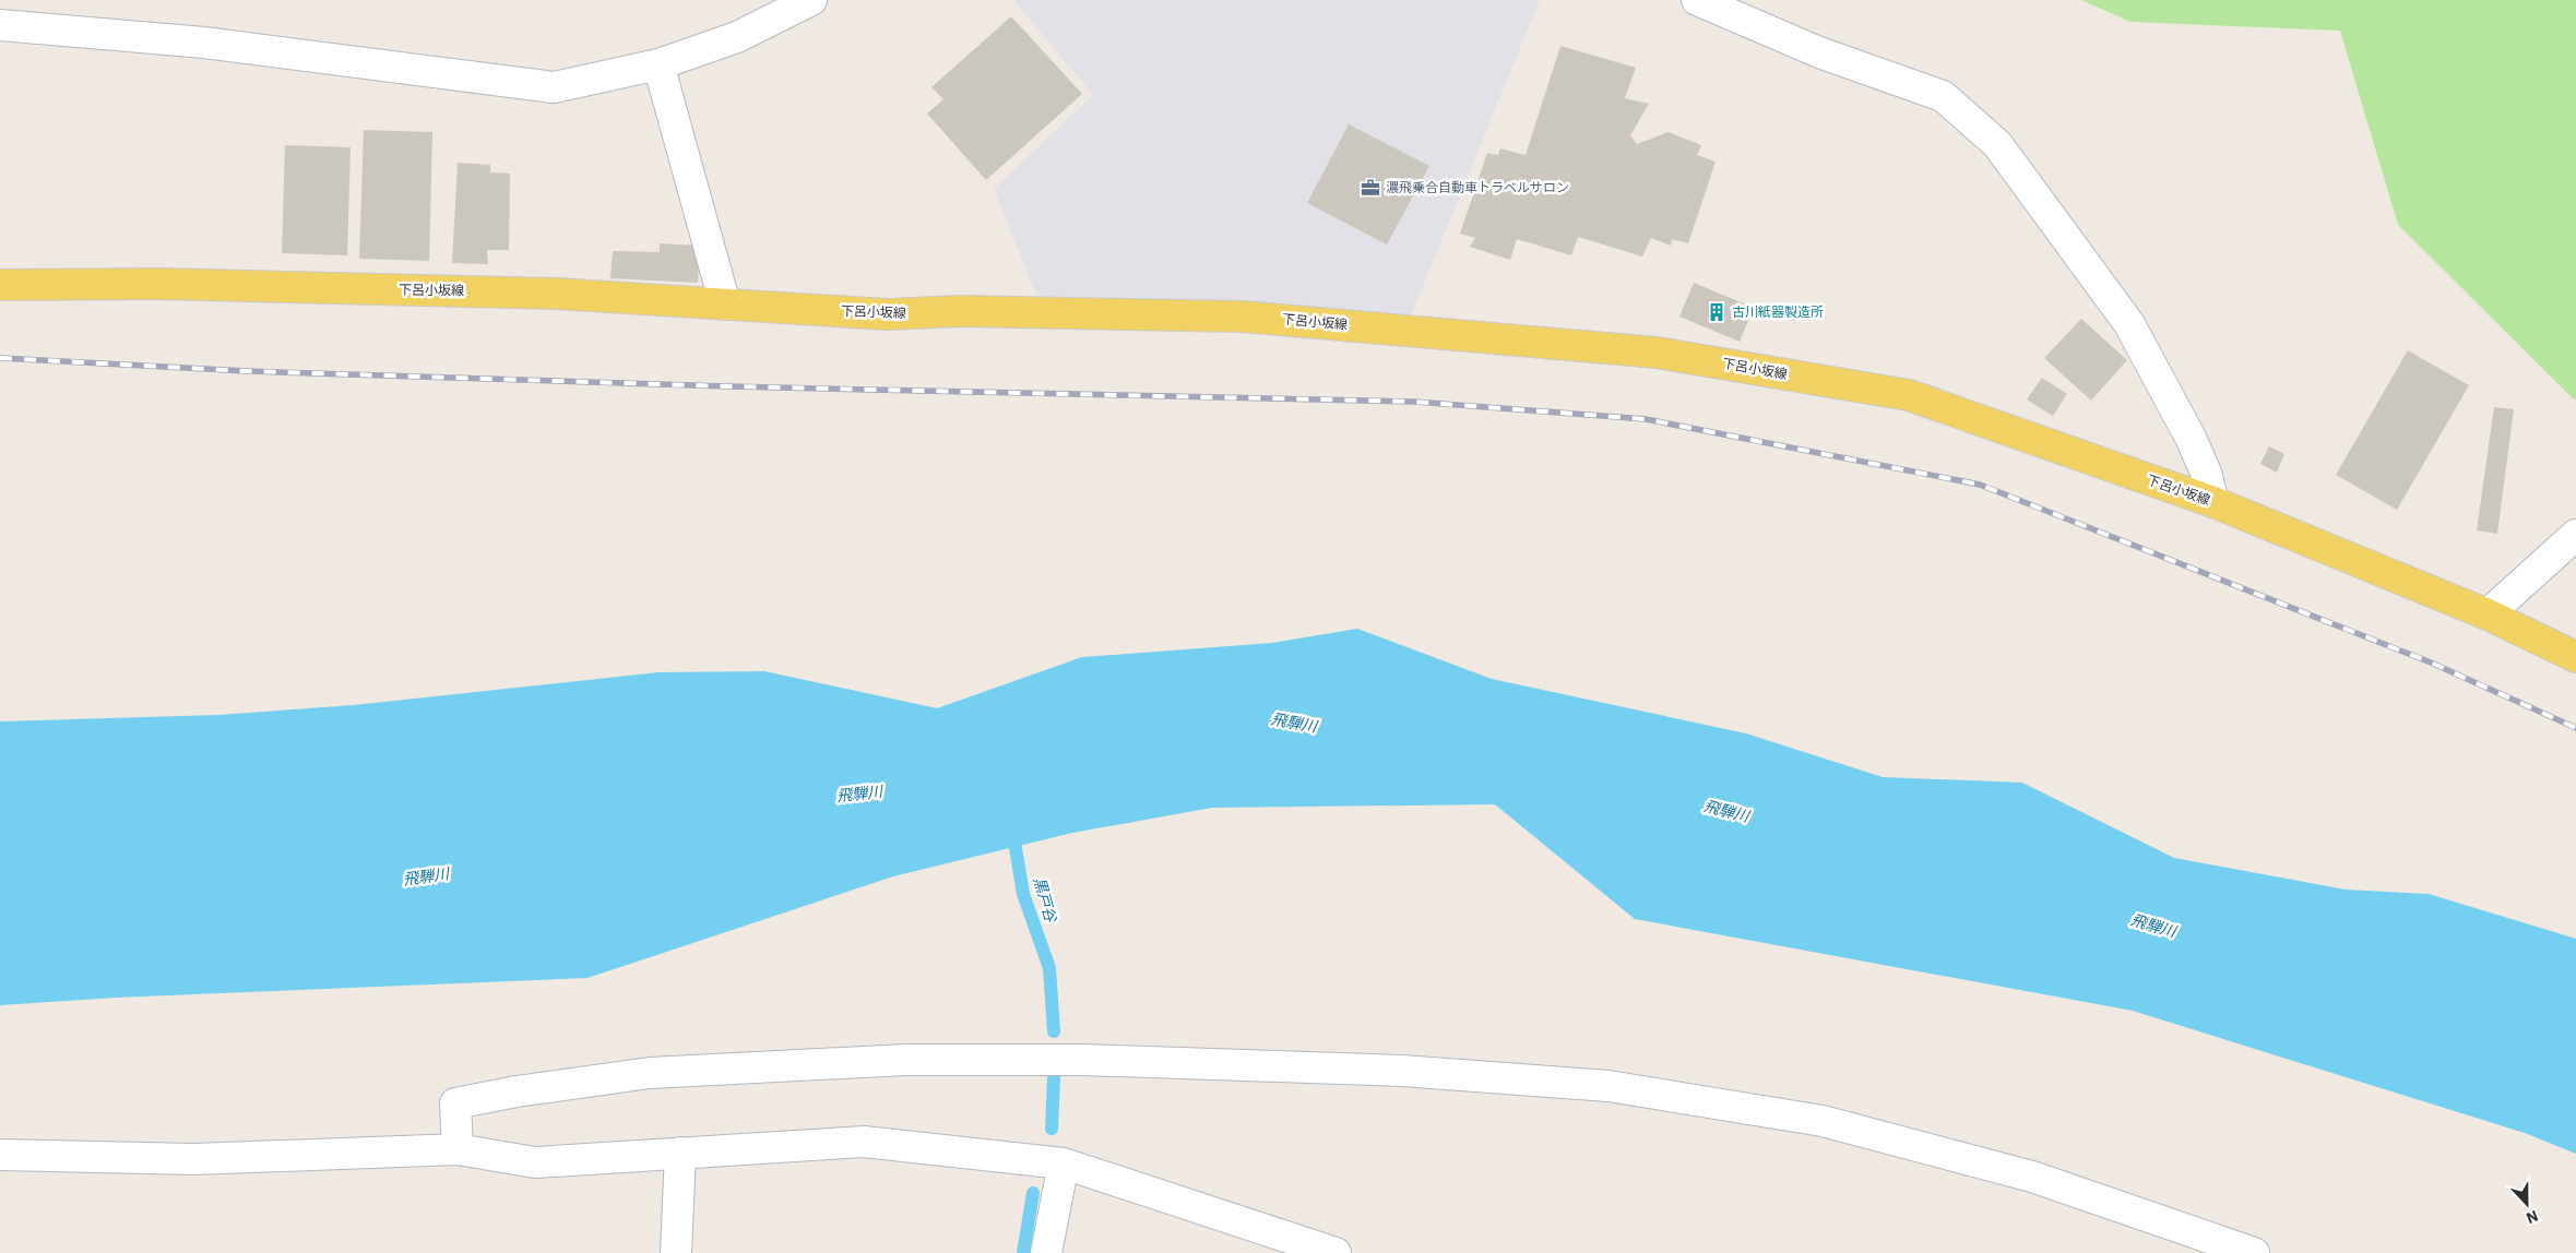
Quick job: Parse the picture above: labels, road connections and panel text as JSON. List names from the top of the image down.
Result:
{
  "streets": {
    "main road": ["下呂小坂線"]
  },
  "water": ["飛騨川", "黒戸谷"],
  "places": {
    "office": ["濃飛乗合自動車トラベルサロン"],
    "building": ["古川紙器製造所"]
  },
  "north": "bottom"
}
